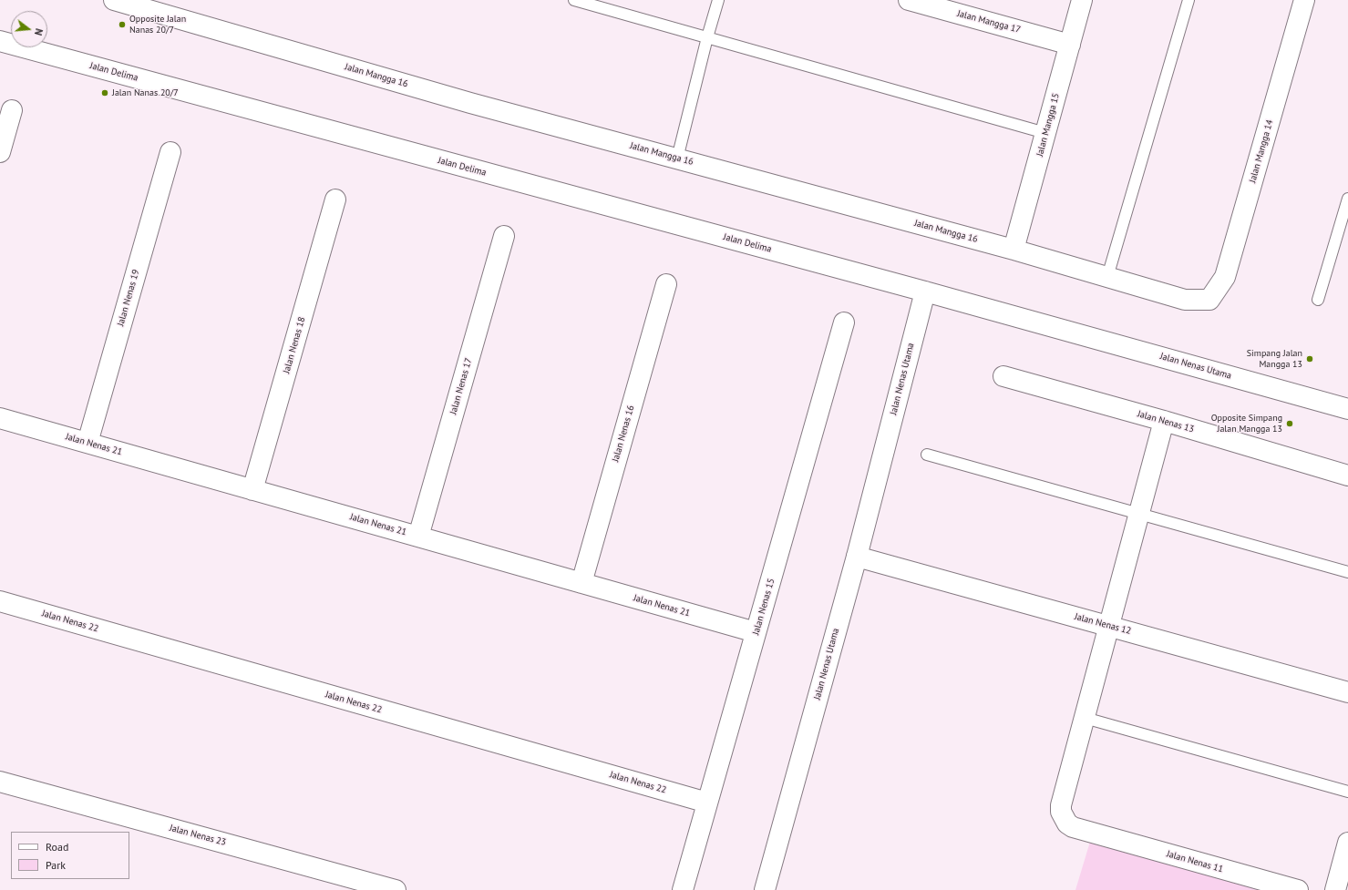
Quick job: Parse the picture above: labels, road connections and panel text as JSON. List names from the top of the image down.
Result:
{
  "streets": {
    "street": [
      "Jalan Mangga 17",
      "Jalan Delima",
      "Jalan Mangga 16",
      "Jalan Mangga 15",
      "Jalan Mangga 14",
      "Jalan Nenas 19",
      "Jalan Nenas 18",
      "Jalan Nenas Utama",
      "Jalan Nenas 17",
      "Jalan Nenas 13",
      "Jalan Nenas 16",
      "Jalan Nenas 21",
      "Jalan Nenas 15",
      "Jalan Nenas 22",
      "Jalan Nenas 12",
      "Jalan Nenas 23",
      "Jalan Nenas 11"
    ]
  },
  "crossings": [
    ["Jalan Mangga 17", "Jalan Mangga 15"],
    ["Jalan Delima", "Jalan Nenas Utama"],
    ["Jalan Mangga 16", "Jalan Mangga 15"],
    ["Jalan Mangga 16", "Jalan Mangga 14"],
    ["Jalan Nenas 19", "Jalan Nenas 21"],
    ["Jalan Nenas 18", "Jalan Nenas 21"],
    ["Jalan Nenas Utama", "Jalan Nenas 12"],
    ["Jalan Nenas 17", "Jalan Nenas 21"],
    ["Jalan Nenas 13", "Jalan Nenas 11"],
    ["Jalan Nenas 16", "Jalan Nenas 21"],
    ["Jalan Nenas 21", "Jalan Nenas 15"],
    ["Jalan Nenas 15", "Jalan Nenas 22"],
    ["Jalan Nenas 12", "Jalan Nenas 11"]
  ],
  "places": [
    "Opposite Jalan Nanas 20/7",
    "Jalan Nanas 20/7",
    "Simpang Jalan Mangga 13",
    "Opposite Simpang Jalan Mangga 13"
  ],
  "legend": ["Road", "Park"],
  "north": "right"
}
